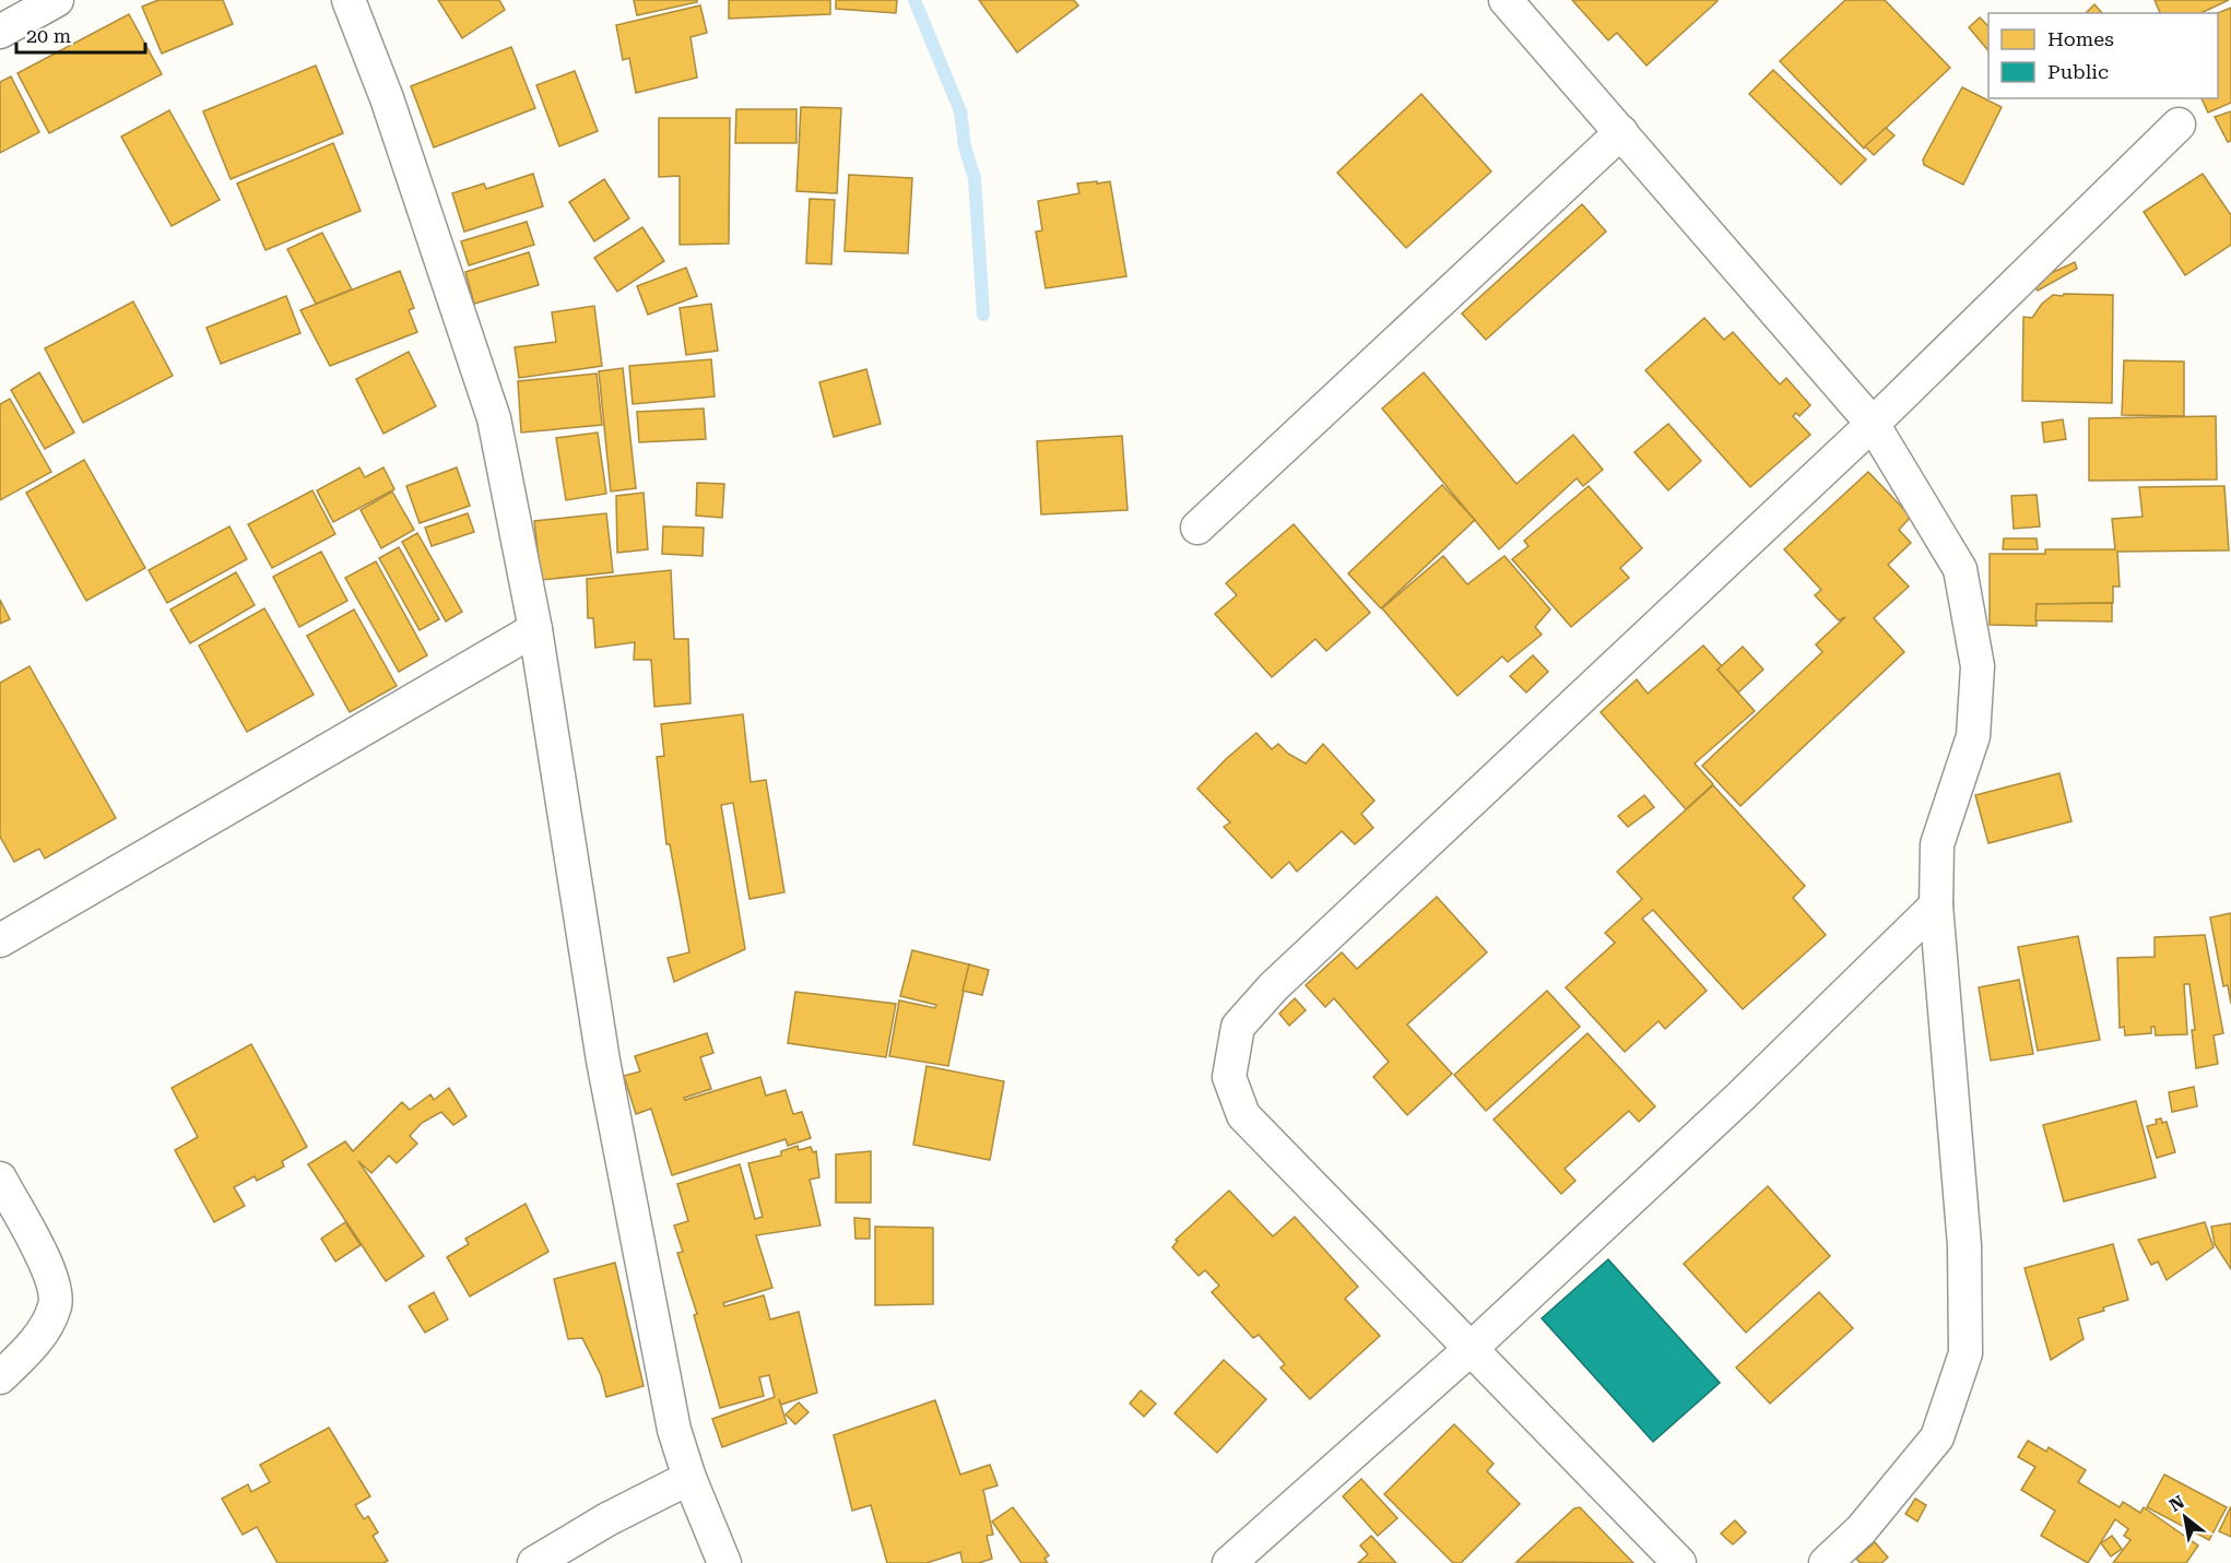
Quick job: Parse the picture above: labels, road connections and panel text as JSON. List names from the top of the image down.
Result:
{
  "legend": ["Homes", "Public"],
  "scale_bar": "20 m",
  "north": "top left"
}
